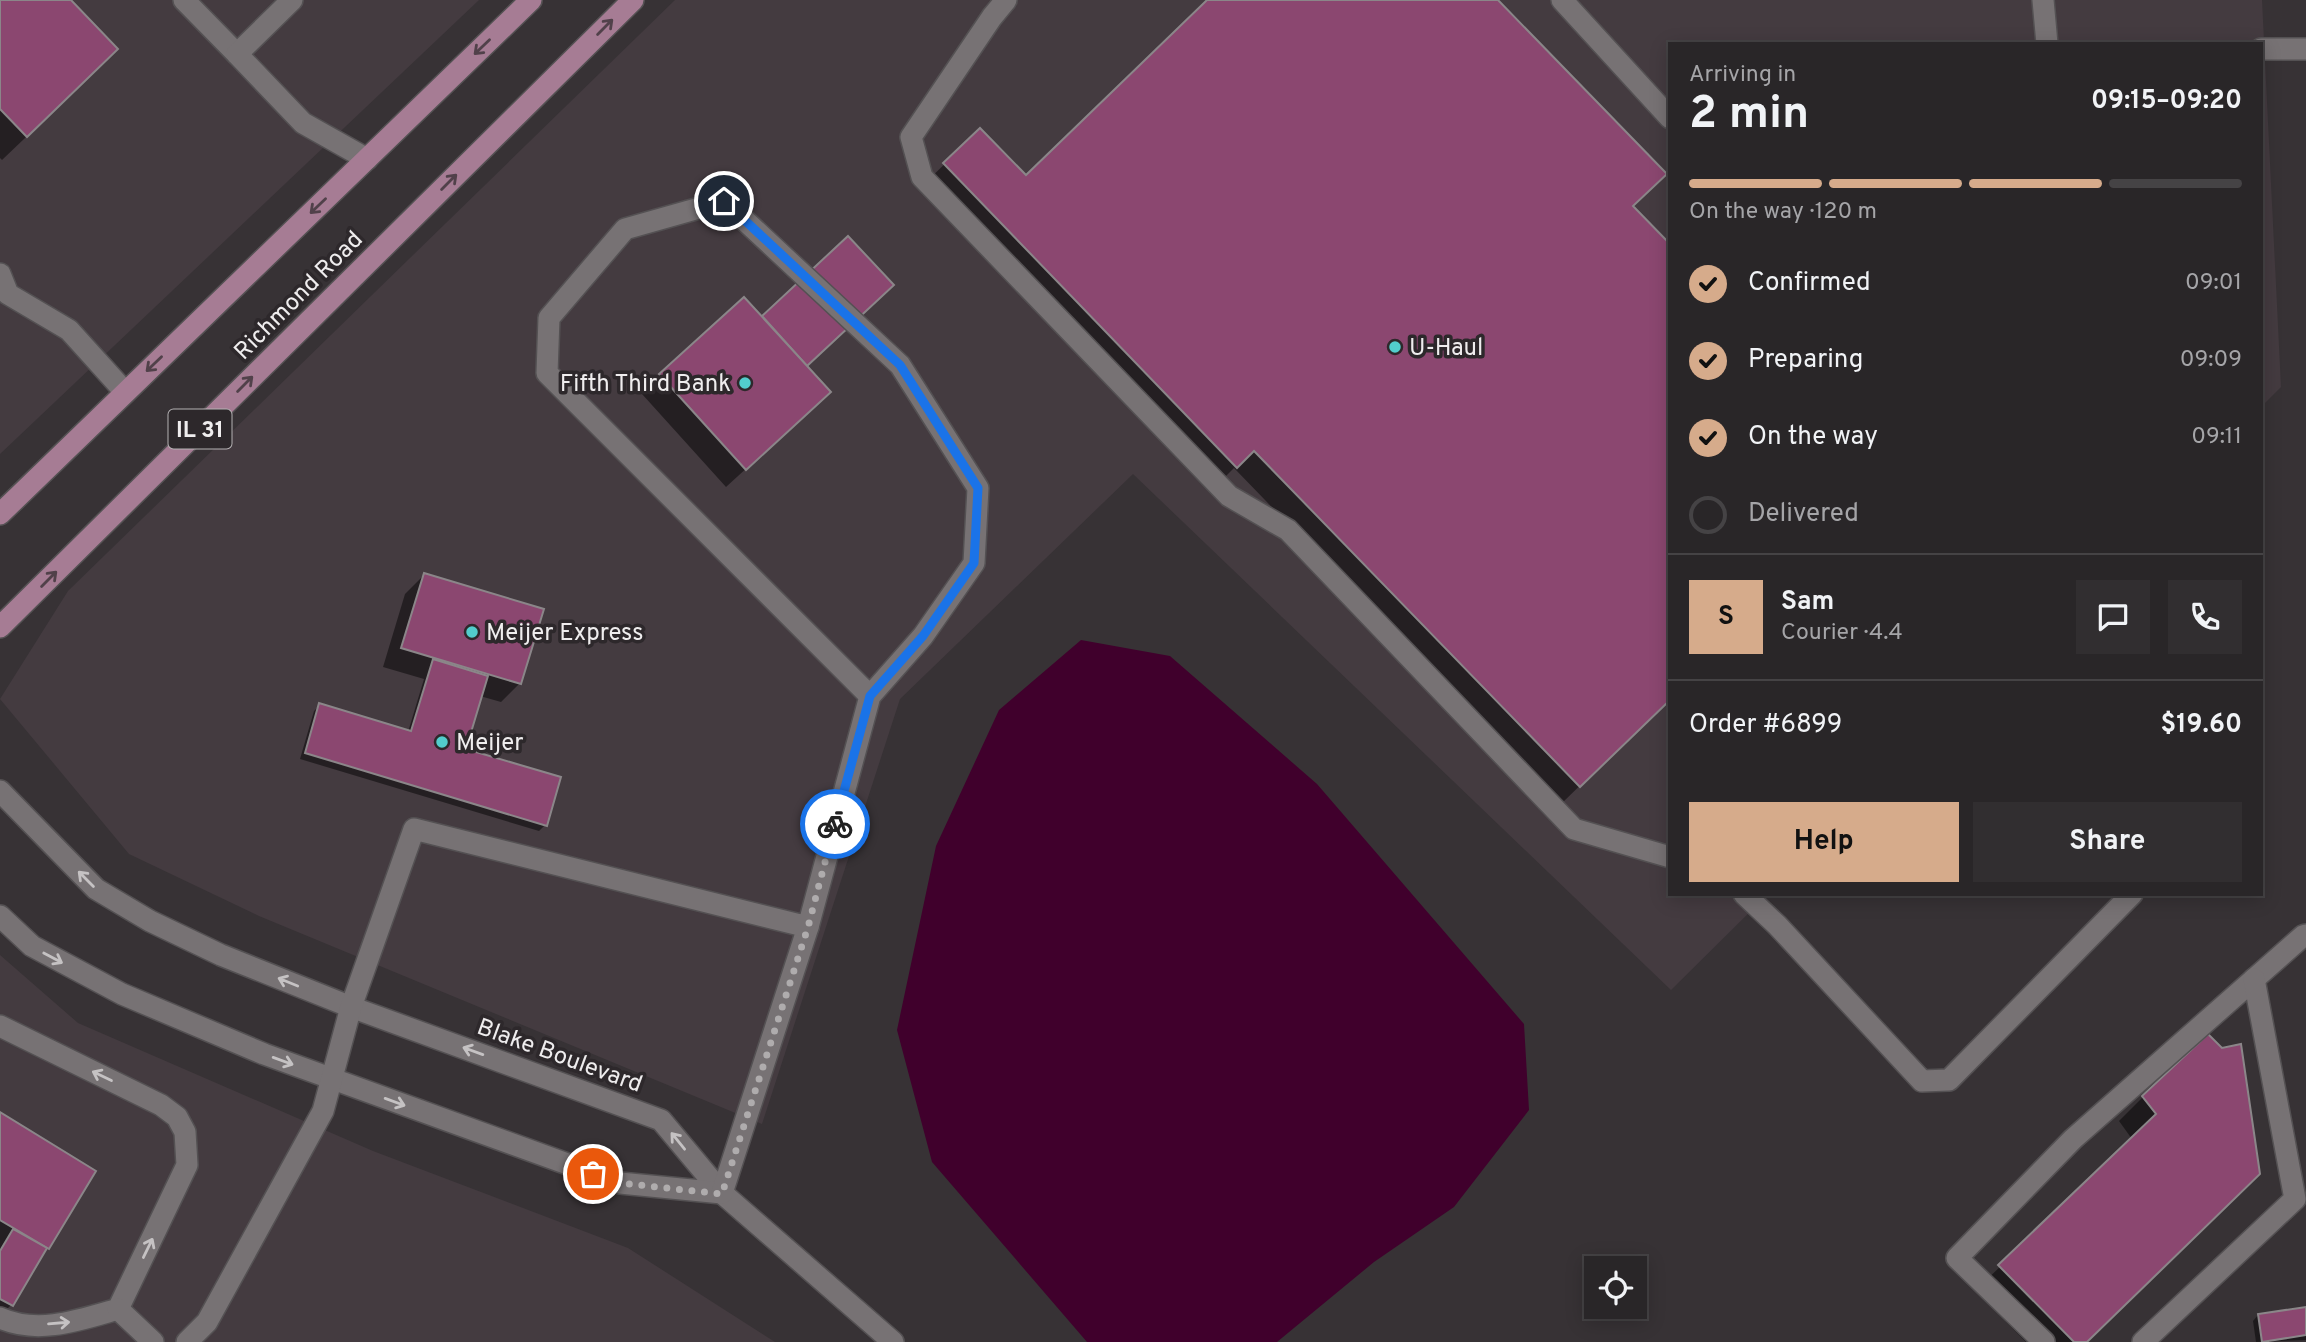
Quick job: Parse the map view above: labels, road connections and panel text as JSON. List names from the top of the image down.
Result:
{
  "streets": {
    "main road": ["Richmond Road", "IL 31"],
    "street": ["Blake Boulevard"]
  },
  "places": [
    "U-Haul",
    "Fifth Third Bank",
    "Meijer Express",
    "Meijer"
  ],
  "page": {
    "heading": ["2 min", "Arriving in", "09:15–09:20"],
    "panel": [
      "Sam",
      "Courier · 4.4",
      "Order #6899",
      "$19.60"
    ],
    "bar": "On the way · 120 m",
    "list": [
      ["Confirmed", "09:01"],
      ["Preparing", "09:09"],
      ["On the way", "09:11"],
      "Delivered"
    ],
    "round": "S",
    "buttons": ["Help", "Share"]
  }
}
